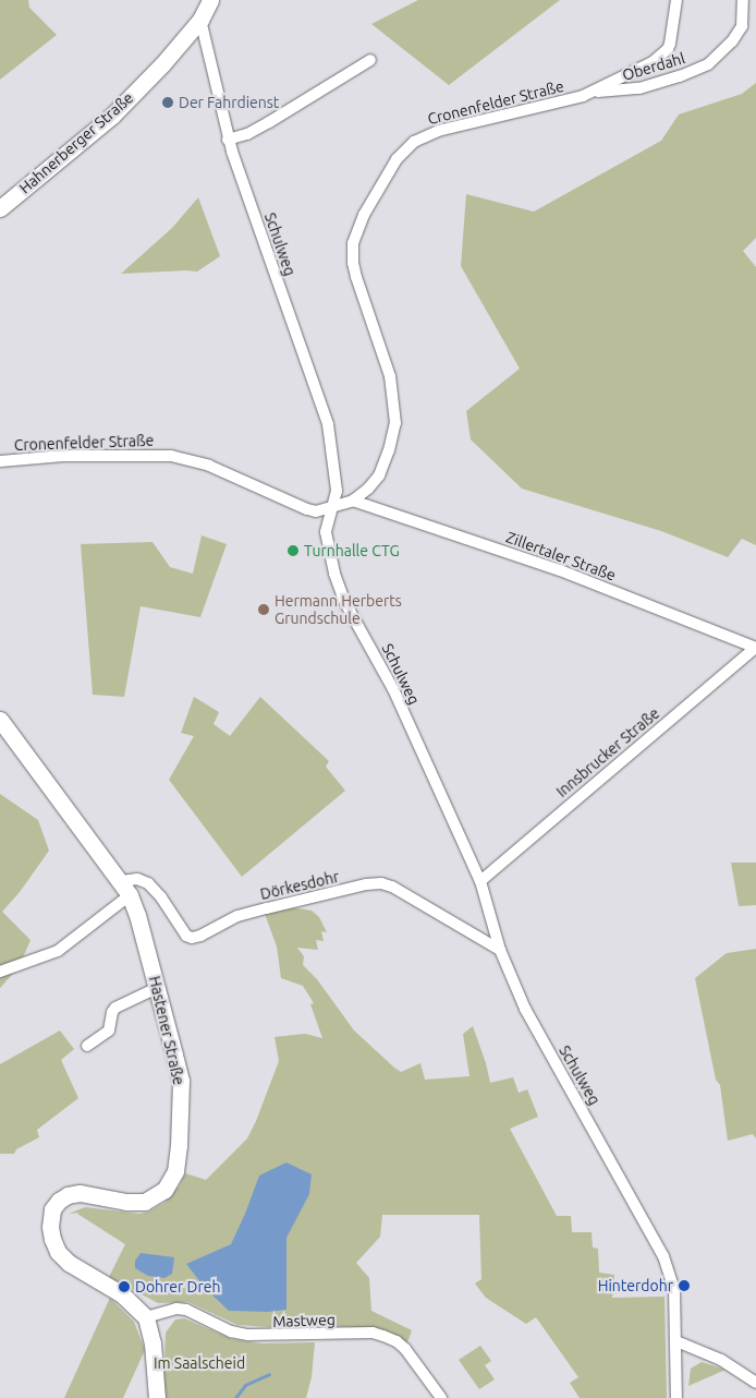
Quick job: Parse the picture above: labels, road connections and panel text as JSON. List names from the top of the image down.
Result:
{
  "streets": {
    "main road": ["Hahnerberger Straße", "Hastener Straße"],
    "street": [
      "Oberdahl",
      "Cronenfelder Straße",
      "Schulweg",
      "Zillertaler Straße",
      "Innsbrucker Straße",
      "Dörkesdohr",
      "Mastweg"
    ]
  },
  "crossings": [
    ["Oberdahl", "Cronenfelder Straße"],
    ["Cronenfelder Straße", "Schulweg"],
    ["Cronenfelder Straße", "Zillertaler Straße"],
    ["Hahnerberger Straße", "Schulweg"],
    ["Schulweg", "Innsbrucker Straße"],
    ["Schulweg", "Dörkesdohr"],
    ["Zillertaler Straße", "Innsbrucker Straße"],
    ["Dörkesdohr", "Hastener Straße"],
    ["Hastener Straße", "Mastweg"]
  ],
  "parks": ["Im Saalscheid"],
  "places": [
    "Der Fahrdienst",
    "Turnhalle CTG",
    "Hermann Herberts Grundschule",
    "Hinterdohr",
    "Dohrer Dreh"
  ]
}
